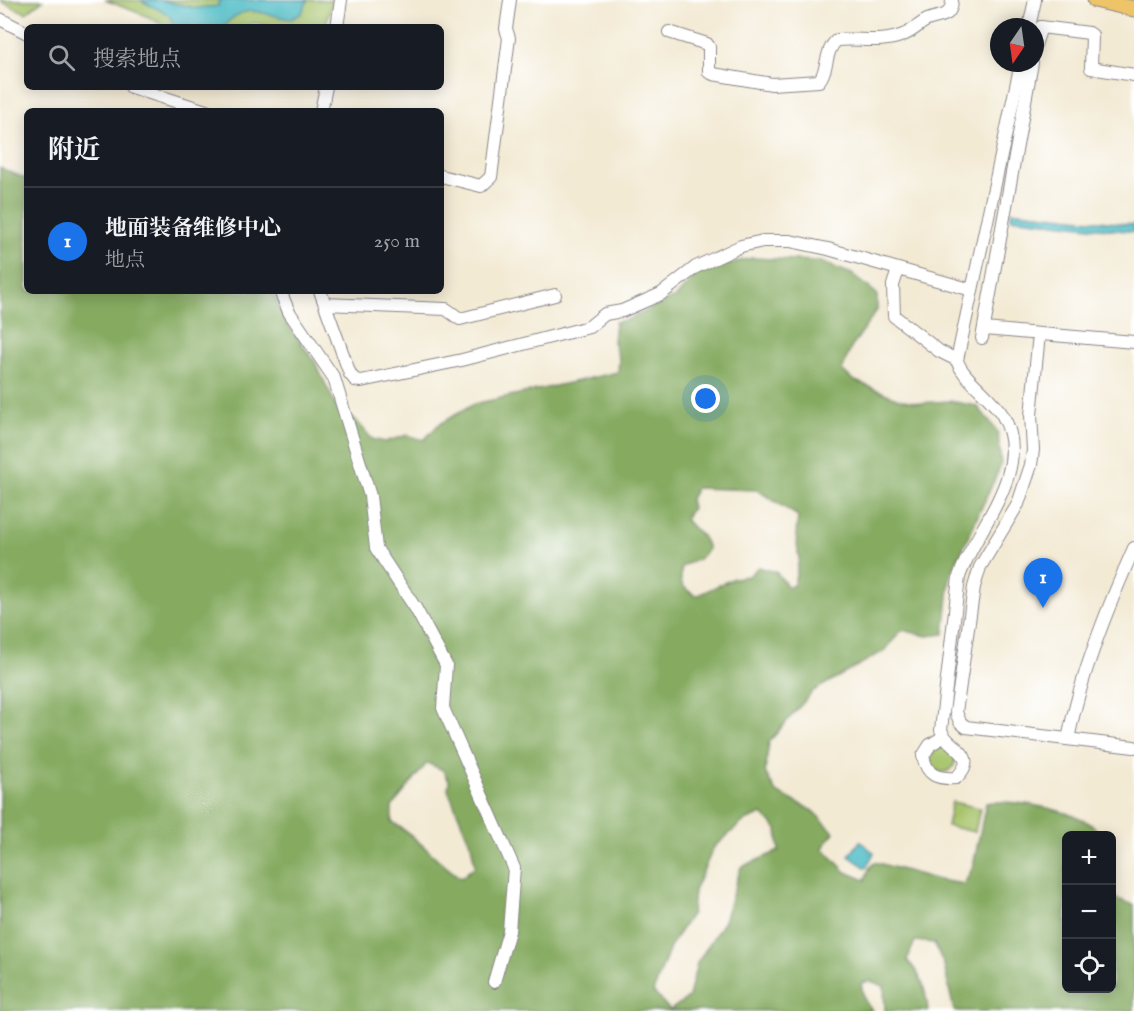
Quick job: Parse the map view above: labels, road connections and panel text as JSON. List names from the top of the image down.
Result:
{
  "north": "bottom",
  "page": {
    "search": "搜索地点",
    "heading": "附近",
    "list": [
      {
        "mark": "1",
        "name": "地面装备维修中心",
        "note": "地点",
        "value": "250 m"
      }
    ],
    "pins": "1",
    "map_buttons": ["+", "−"]
  }
}
